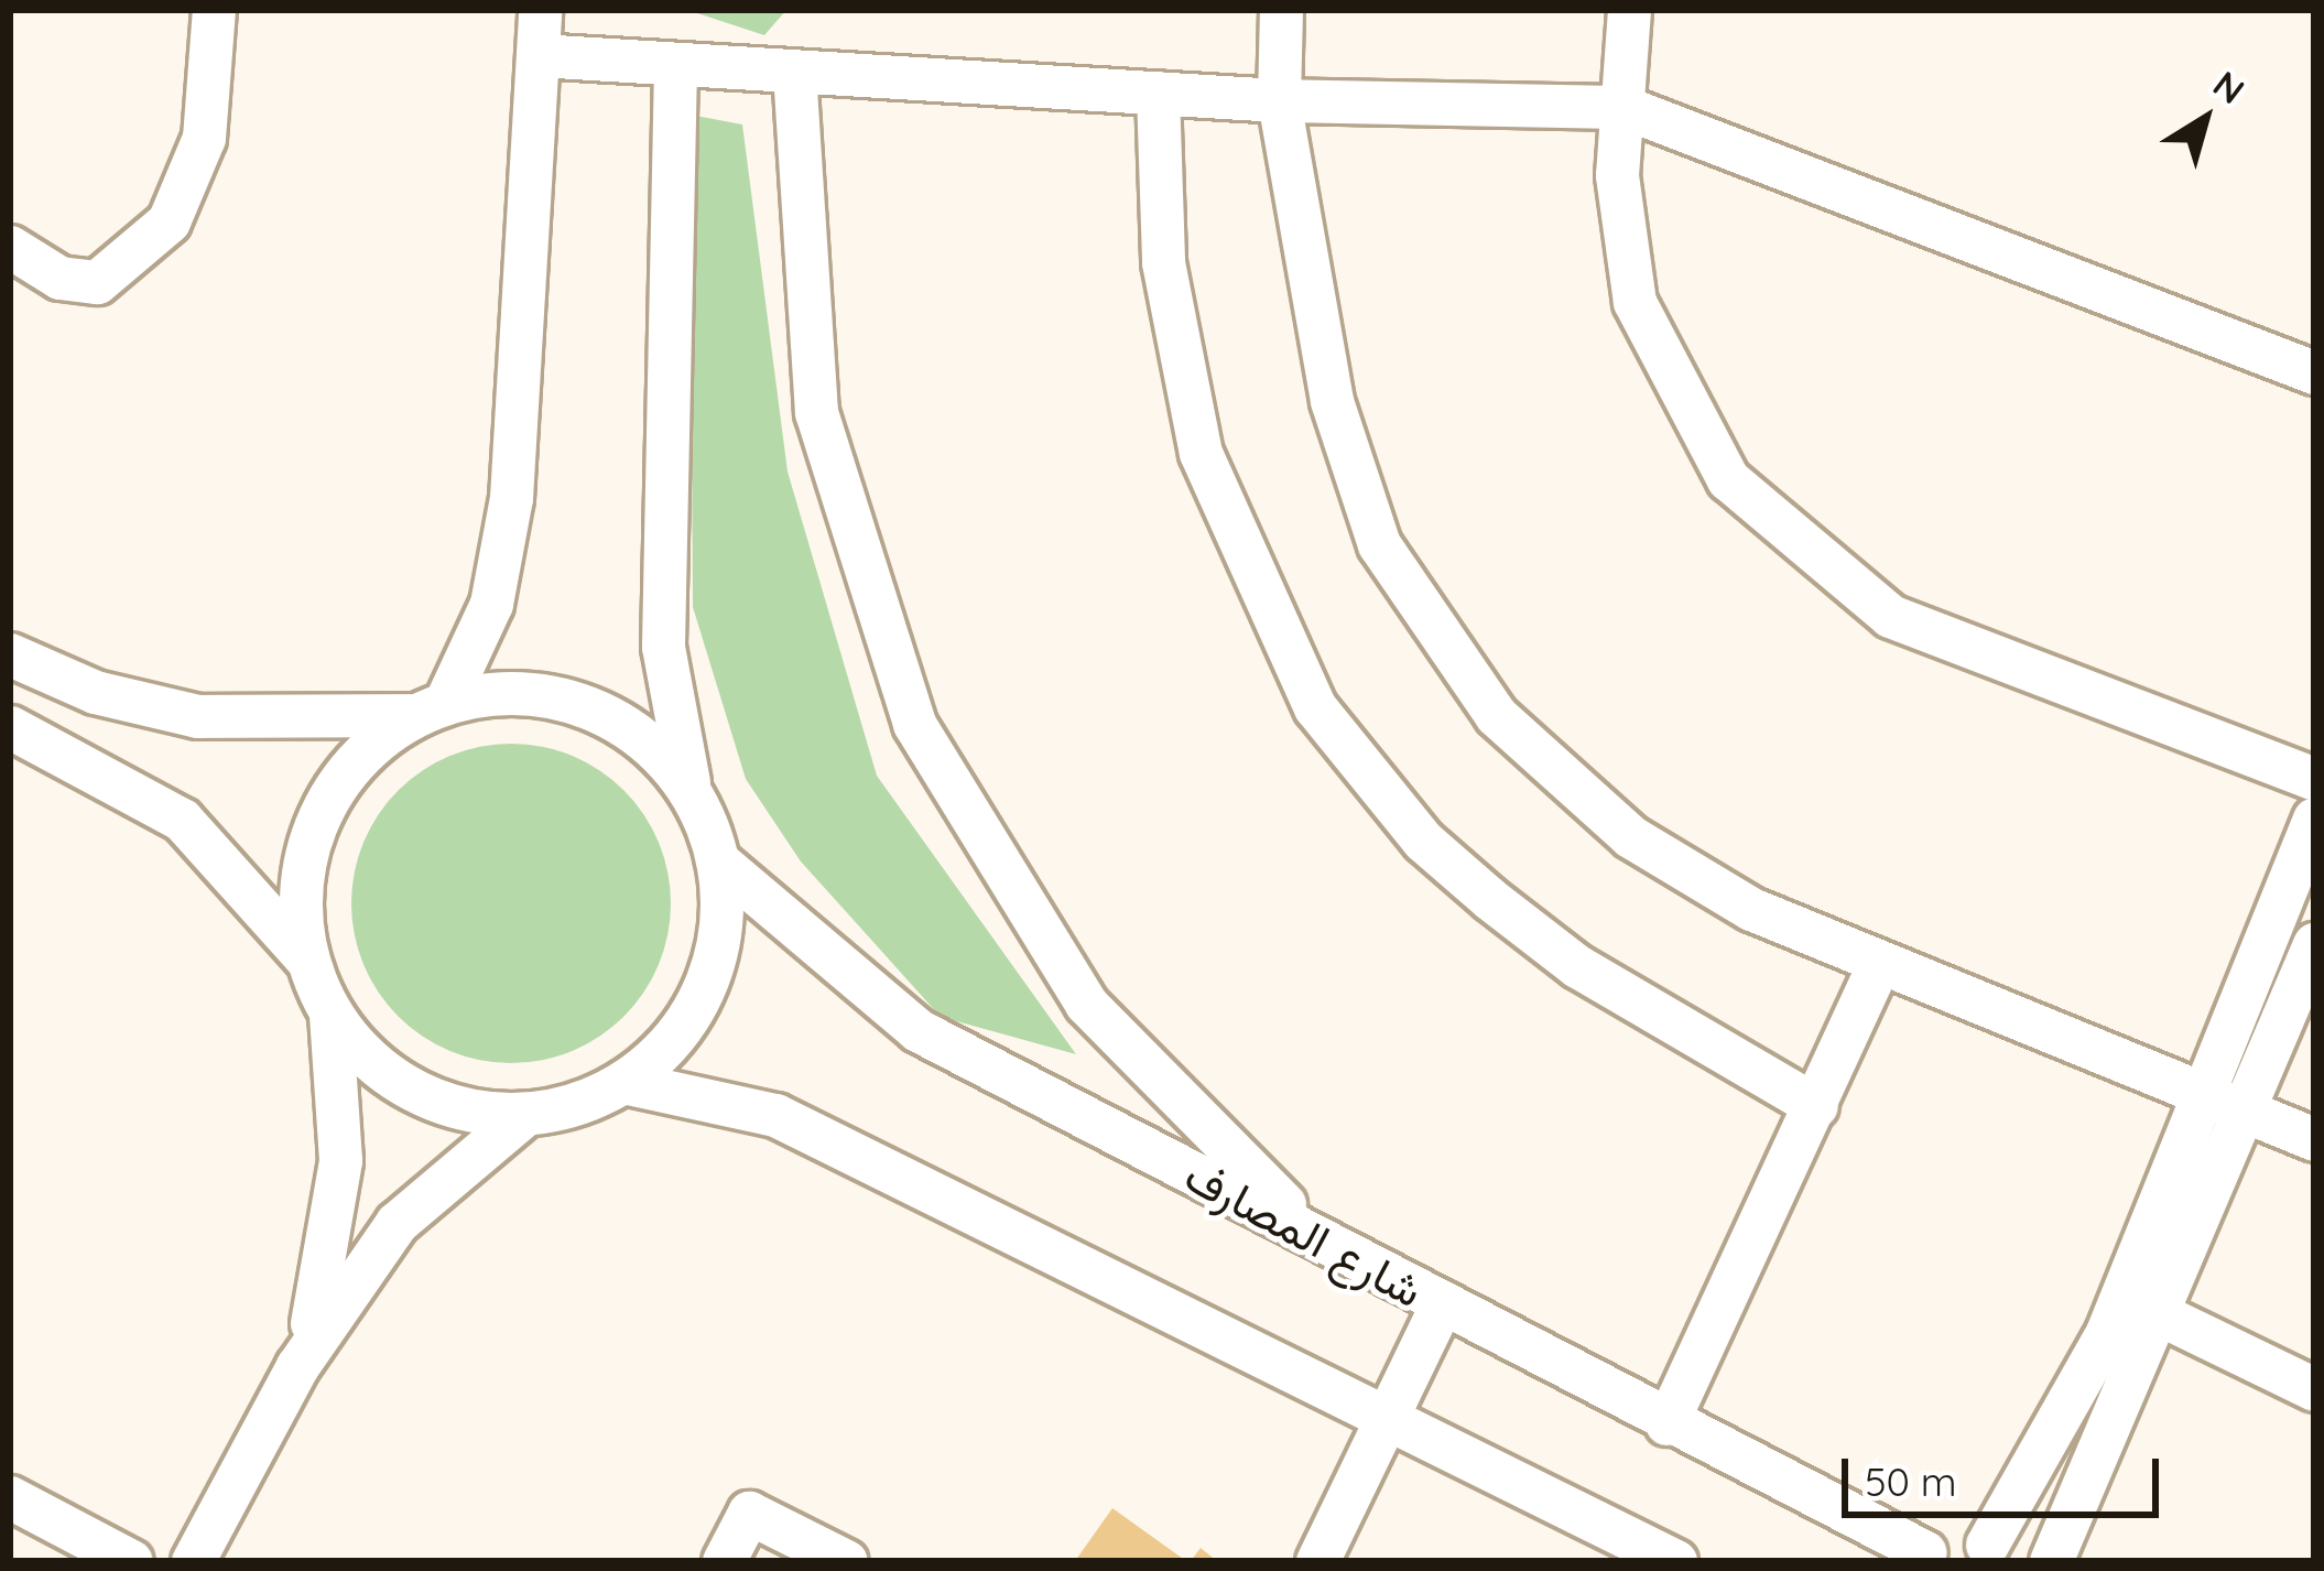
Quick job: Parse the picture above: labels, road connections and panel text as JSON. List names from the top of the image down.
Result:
{
  "streets": {
    "street": ["شارع المصارف"]
  },
  "scale_bar": "50 m",
  "north": "top right"
}
